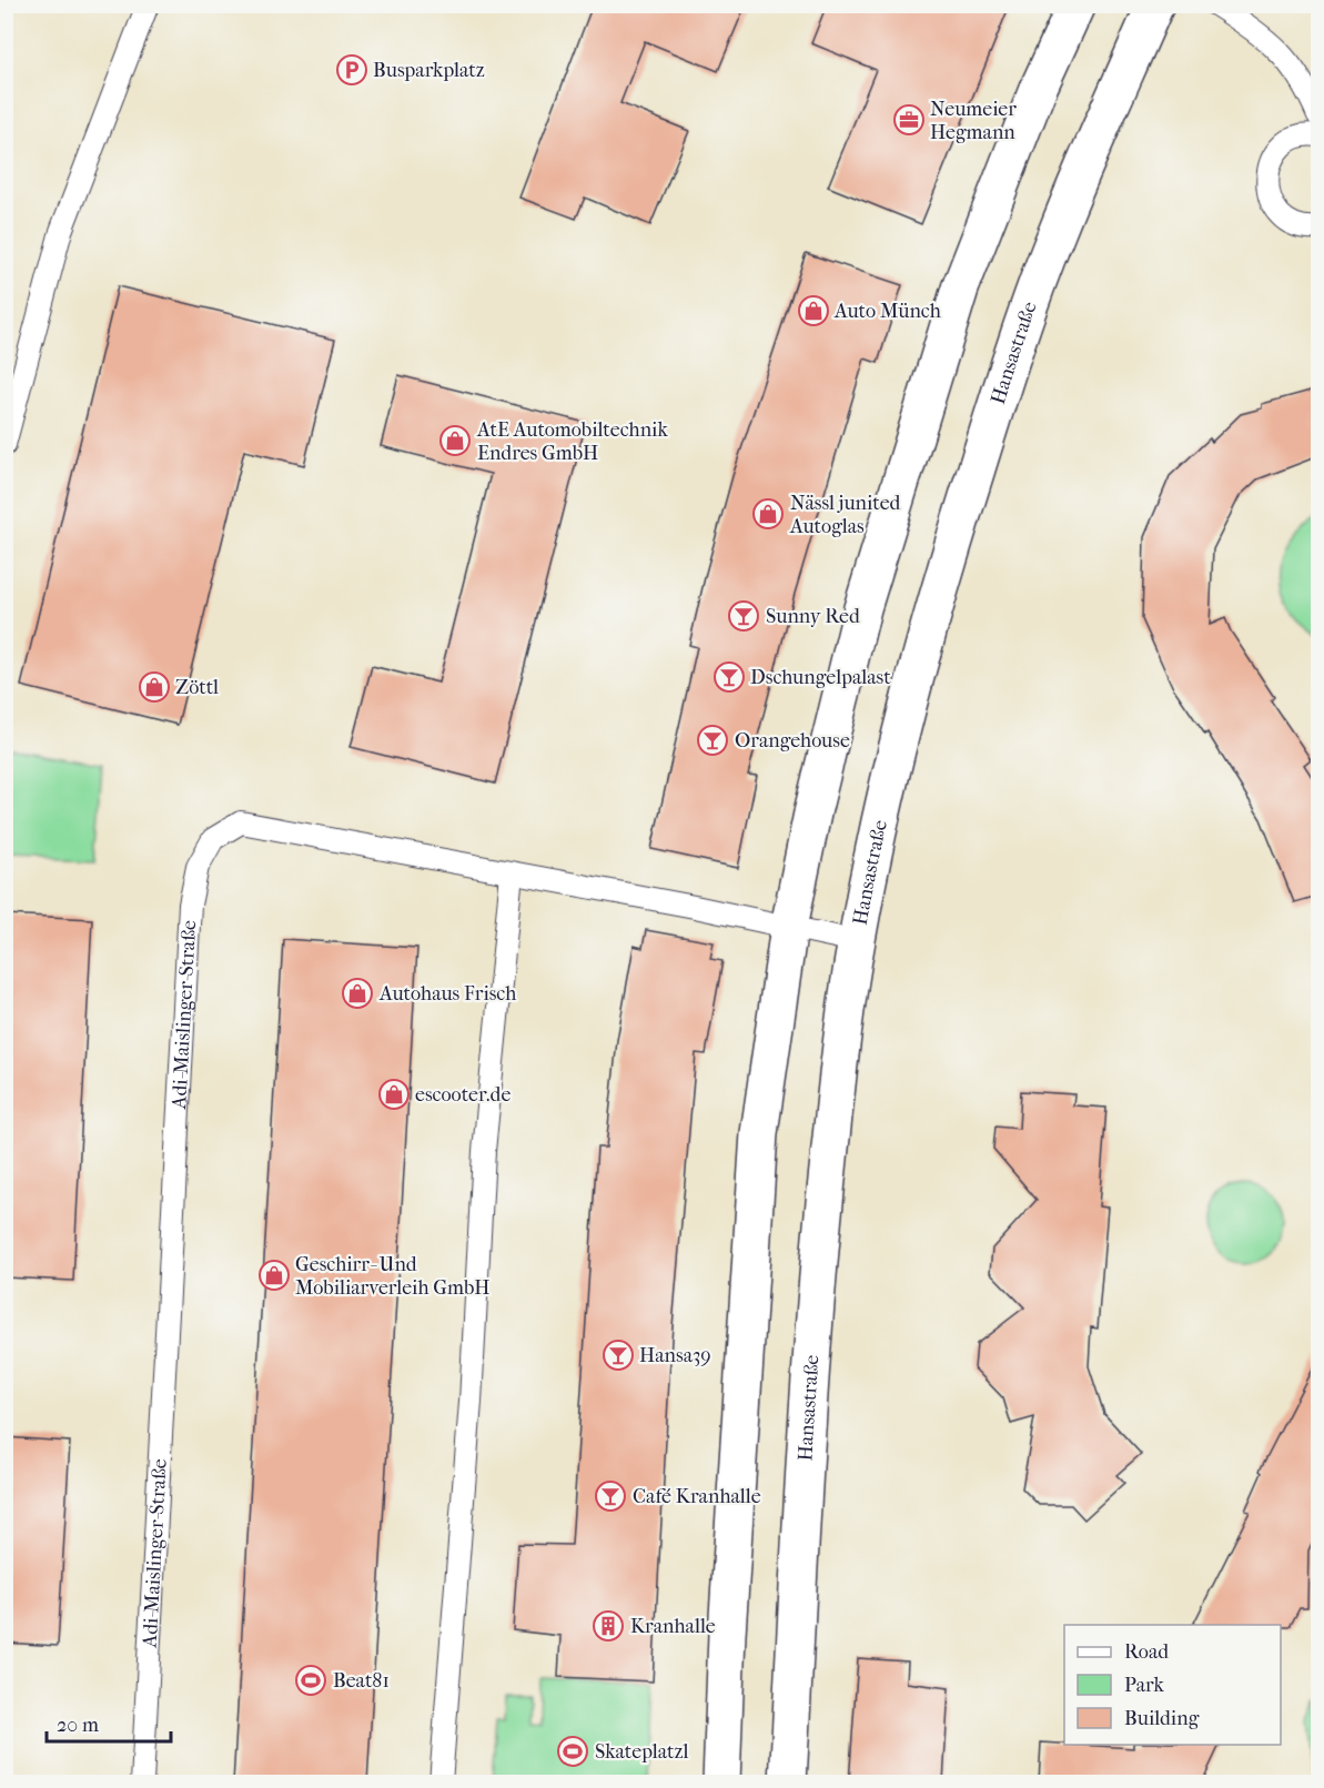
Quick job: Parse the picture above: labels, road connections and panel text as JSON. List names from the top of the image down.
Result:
{
  "streets": {
    "main road": ["Hansastraße"],
    "lane": ["Adi-Maislinger-Straße"]
  },
  "crossings": [
    ["Hansastraße", "Adi-Maislinger-Straße"]
  ],
  "places": {
    "parking": ["Busparkplatz"],
    "office": ["Neumeier Heg‍mann"],
    "shop": [
      "Auto Münch",
      "AtE Automobiltechnik Endres GmbH",
      "Nässl junited Autoglas",
      "Zöttl",
      "Autohaus Frisch",
      "escooter.de",
      "Geschirr- Und Mobiliarverleih GmbH"
    ],
    "bar": [
      "Sunny Red",
      "Dschungelpalast",
      "Orangehouse",
      "Hansa39",
      "Café Kranhalle"
    ],
    "building": ["Kranhalle"],
    "sports": ["Beat81", "Skateplatzl"]
  },
  "legend": ["Road", "Park", "Building"],
  "scale_bar": "20 m"
}
